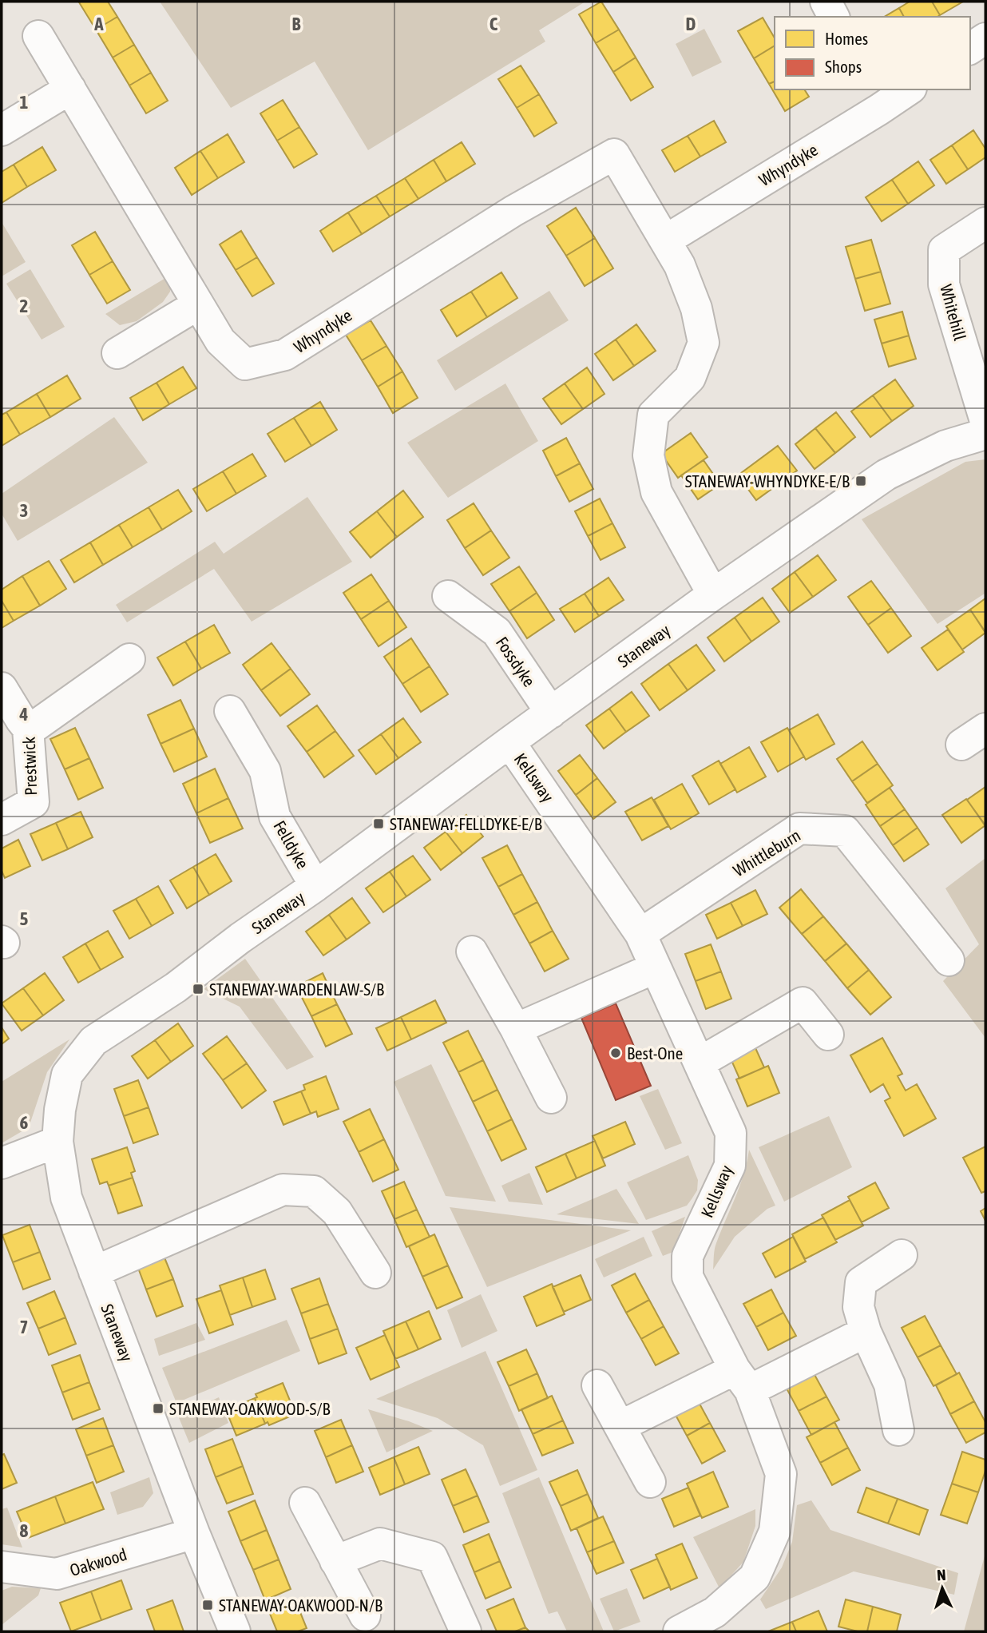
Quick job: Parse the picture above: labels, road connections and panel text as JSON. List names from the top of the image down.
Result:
{
  "streets": {
    "street": [
      "Whyndyke",
      "Whitehill",
      "Staneway",
      "Fossdyke",
      "Prestwick",
      "Kellsway",
      "Felldyke",
      "Whittleburn",
      "Oakwood"
    ]
  },
  "crossings": [
    ["Whyndyke", "Staneway"],
    ["Staneway", "Fossdyke"],
    ["Staneway", "Kellsway"],
    ["Staneway", "Felldyke"],
    ["Staneway", "Oakwood"],
    ["Kellsway", "Whittleburn"]
  ],
  "places": {
    "transit": [
      "STANEWAY-WHYNDYKE-E/B",
      "STANEWAY-FELLDYKE-E/B",
      "STANEWAY-WARDENLAW-S/B",
      "STANEWAY-OAKWOOD-S/B",
      "STANEWAY-OAKWOOD-N/B"
    ],
    "other": ["Best-One"]
  },
  "legend": ["Homes", "Shops"],
  "north": "top",
  "grid": {
    "columns": [
      "A",
      "B",
      "C",
      "D"
    ],
    "rows": [
      "1",
      "2",
      "3",
      "4",
      "5",
      "6",
      "7",
      "8"
    ]
  }
}
